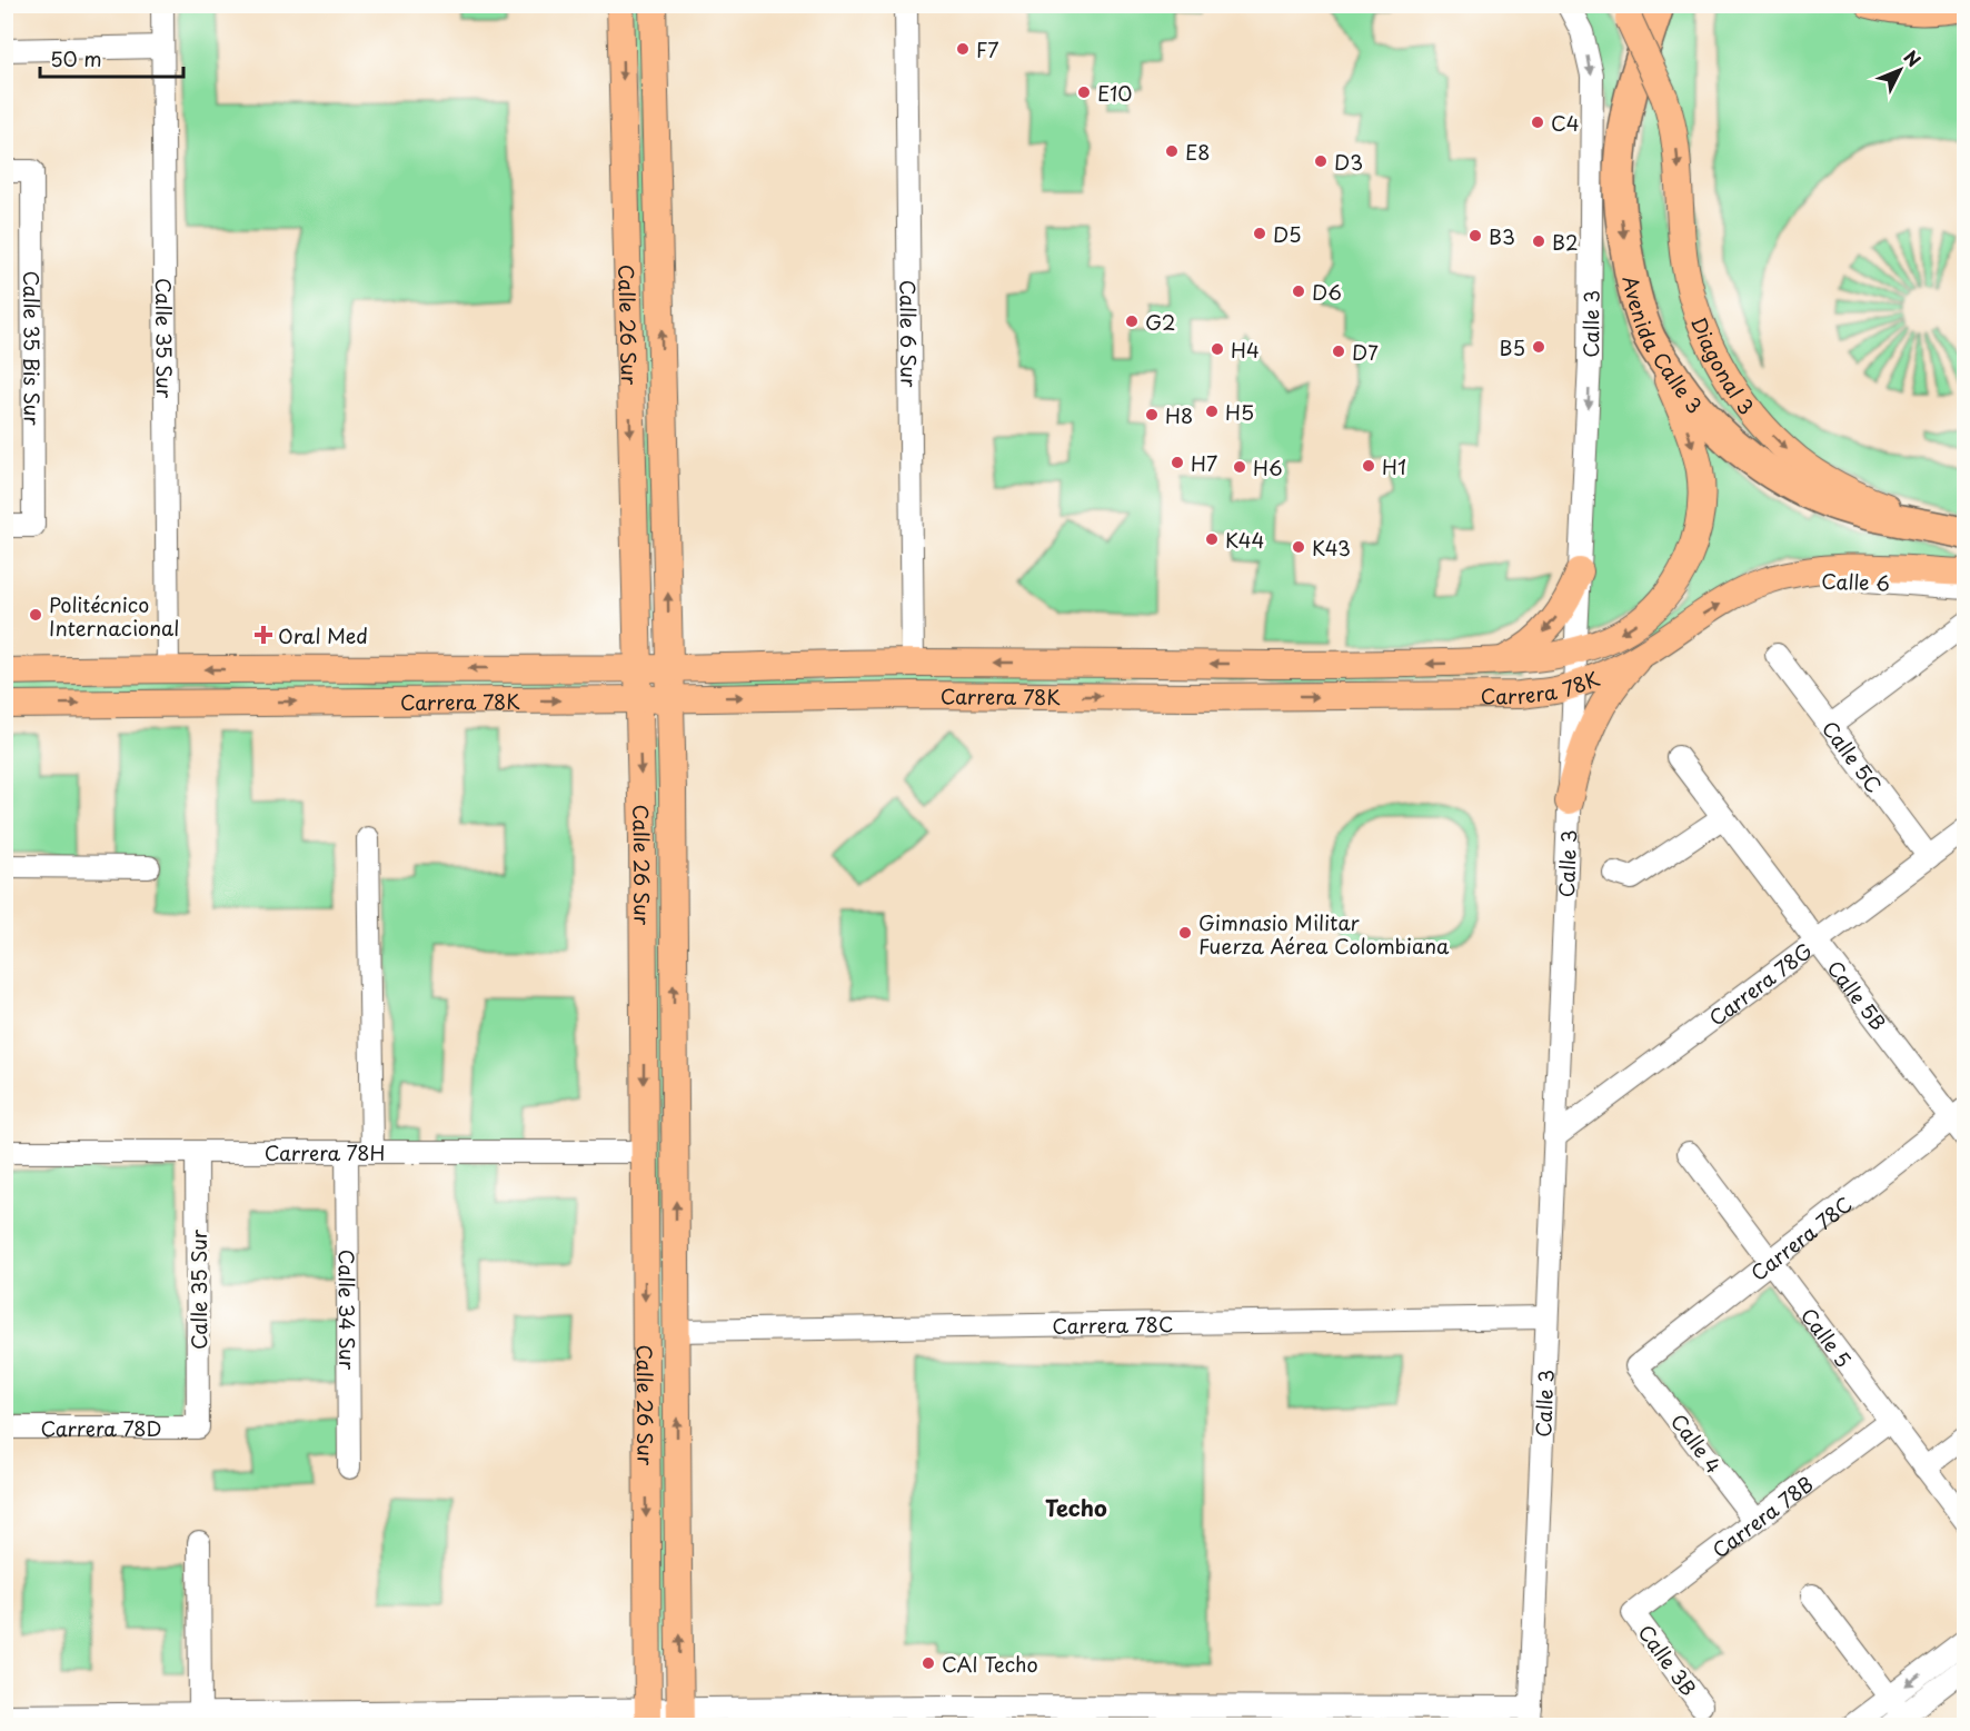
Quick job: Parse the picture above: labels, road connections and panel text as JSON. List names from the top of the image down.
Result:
{
  "streets": {
    "highway": ["Avenida Calle 3"],
    "main road": ["Calle 26 Sur", "Diagonal 3", "Carrera 78K"],
    "street": [
      "Calle 3",
      "Calle 6 Sur",
      "Calle 35 Sur",
      "Calle 35 Bis Sur",
      "Calle 6",
      "Calle 5C",
      "Carrera 78G",
      "Calle 5B",
      "Carrera 78H",
      "Carrera 78C",
      "Calle 34 Sur",
      "Calle 5",
      "Carrera 78D",
      "Calle 4",
      "Carrera 78B",
      "Calle 3B"
    ]
  },
  "crossings": [
    ["Calle 3", "Carrera 78K"],
    ["Calle 3", "Carrera 78G"],
    ["Calle 3", "Carrera 78C"],
    ["Calle 26 Sur", "Carrera 78K"],
    ["Calle 26 Sur", "Carrera 78H"],
    ["Calle 26 Sur", "Carrera 78C"],
    ["Calle 6 Sur", "Carrera 78K"],
    ["Calle 35 Sur", "Carrera 78K"],
    ["Calle 35 Sur", "Carrera 78H"],
    ["Calle 35 Sur", "Carrera 78D"],
    ["Avenida Calle 3", "Diagonal 3"],
    ["Avenida Calle 3", "Carrera 78K"],
    ["Calle 6", "Carrera 78K"],
    ["Calle 5C", "Carrera 78G"],
    ["Carrera 78G", "Calle 5B"],
    ["Calle 5B", "Carrera 78C"],
    ["Carrera 78H", "Calle 34 Sur"],
    ["Carrera 78C", "Calle 5"],
    ["Carrera 78C", "Calle 4"],
    ["Calle 5", "Carrera 78B"],
    ["Calle 4", "Carrera 78B"],
    ["Carrera 78B", "Calle 3B"]
  ],
  "one_way": ["Avenida Calle 3", "Diagonal 3"],
  "districts": ["Techo"],
  "places": {
    "other": [
      "F7",
      "E10",
      "C4",
      "E8",
      "D3",
      "D5",
      "B3",
      "B2",
      "D6",
      "G2",
      "B5",
      "H4",
      "D7",
      "H5",
      "H8",
      "H7",
      "H1",
      "H6",
      "K44",
      "K43",
      "Politécnico Internacional",
      "Gimnasio Militar Fuerza Aérea Colombiana",
      "CAI Techo"
    ],
    "health": ["Oral Med"]
  },
  "scale_bar": "50 m",
  "north": "top right"
}
